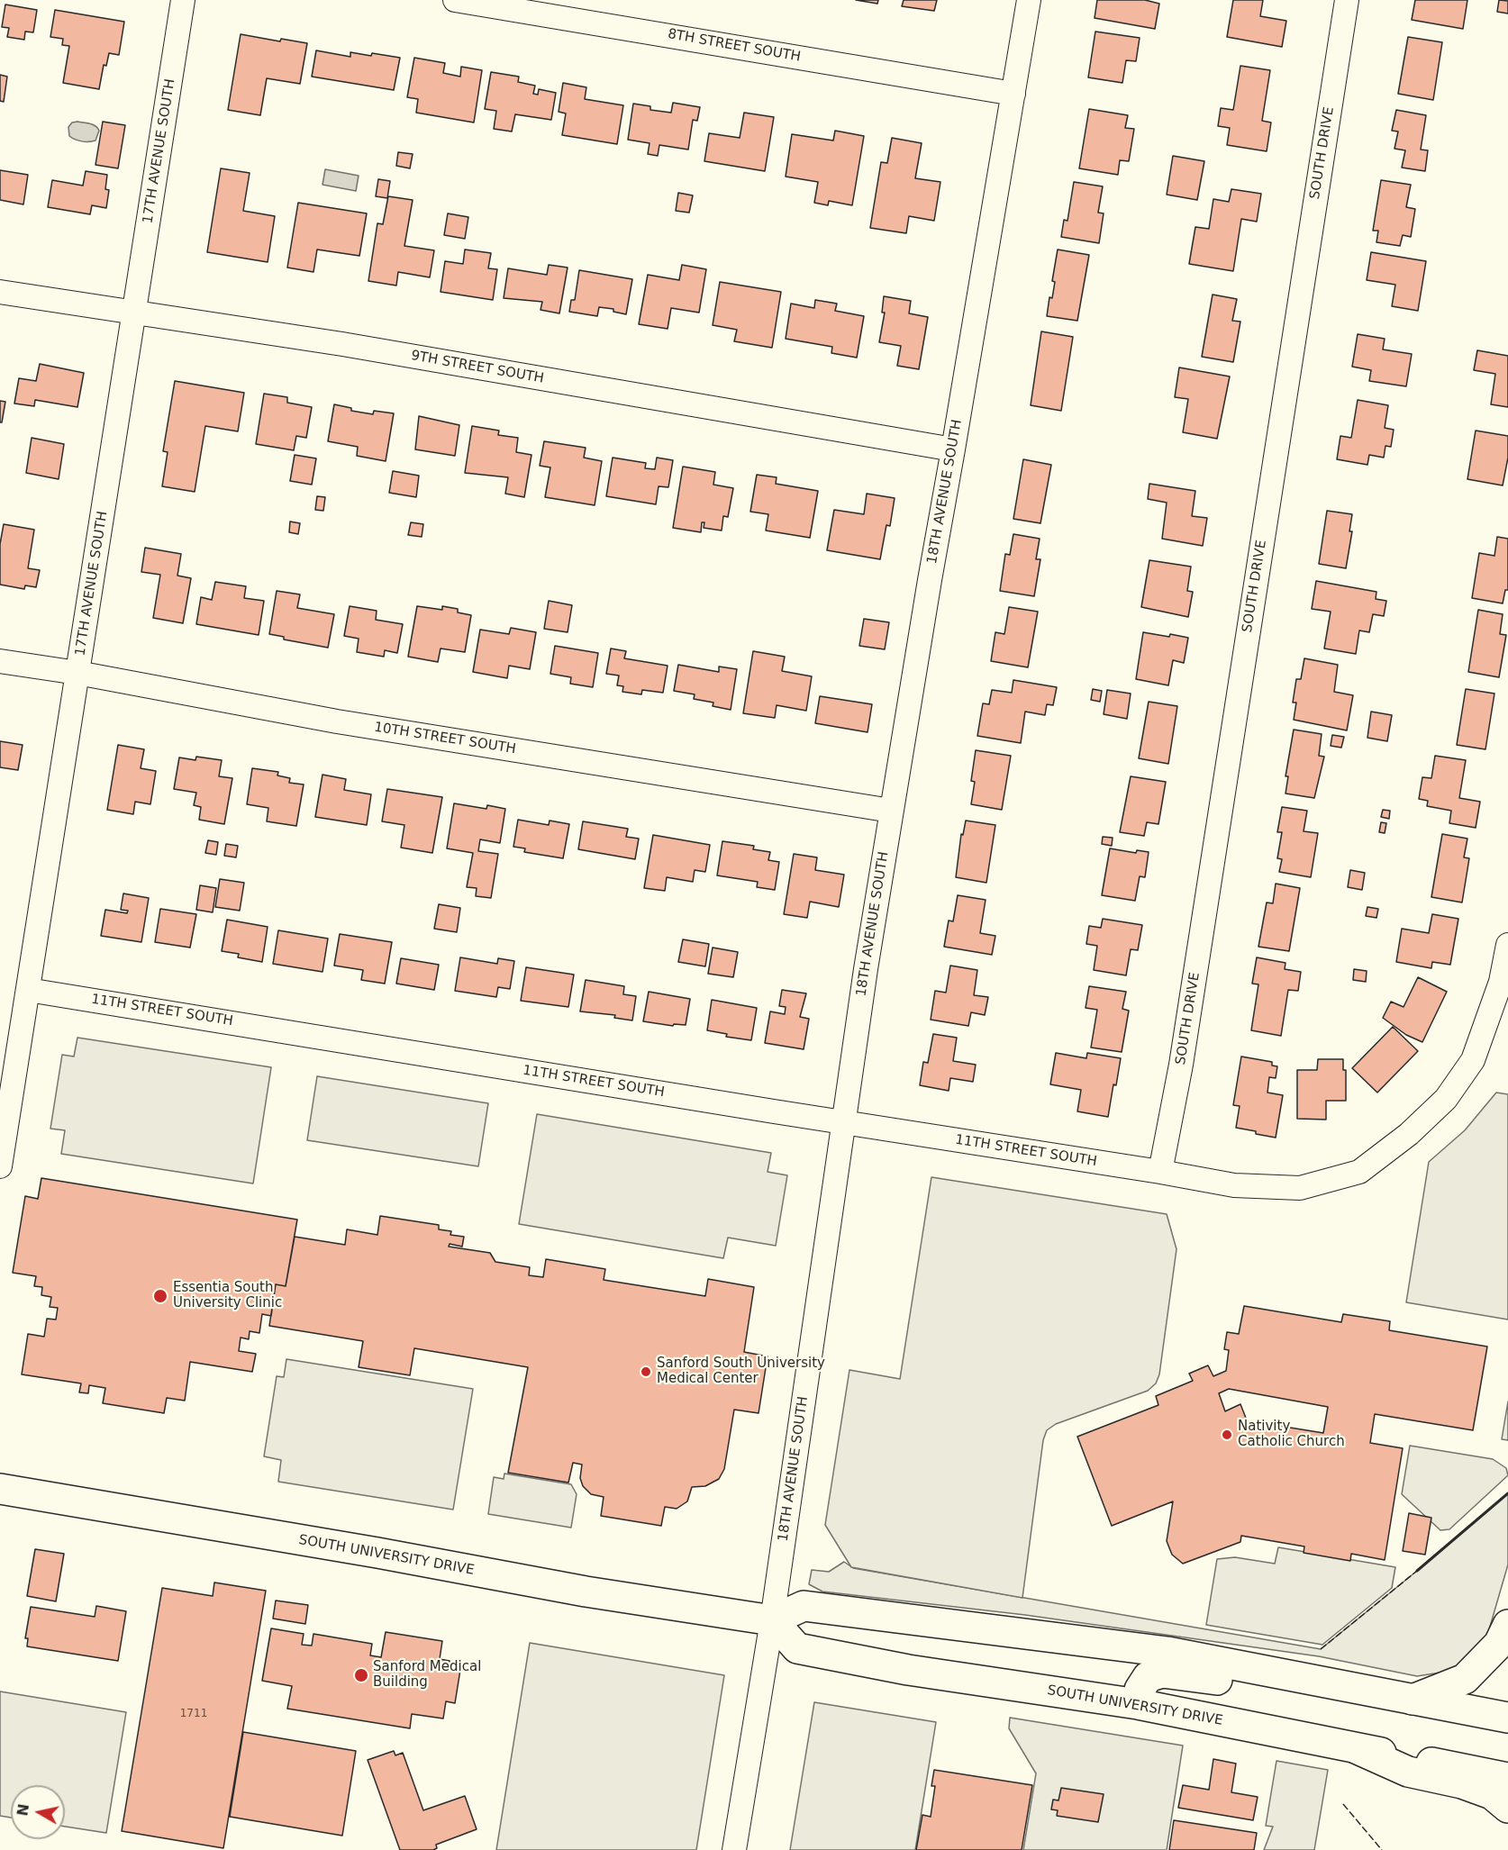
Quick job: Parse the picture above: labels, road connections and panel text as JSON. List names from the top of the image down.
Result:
{
  "streets": {
    "main road": ["SOUTH UNIVERSITY DRIVE"],
    "street": [
      "8TH STREET SOUTH",
      "17TH AVENUE SOUTH",
      "SOUTH DRIVE",
      "9TH STREET SOUTH",
      "18TH AVENUE SOUTH",
      "10TH STREET SOUTH",
      "11TH STREET SOUTH"
    ]
  },
  "crossings": [
    ["8TH STREET SOUTH", "18TH AVENUE SOUTH"],
    ["17TH AVENUE SOUTH", "9TH STREET SOUTH"],
    ["17TH AVENUE SOUTH", "10TH STREET SOUTH"],
    ["17TH AVENUE SOUTH", "11TH STREET SOUTH"],
    ["SOUTH DRIVE", "11TH STREET SOUTH"],
    ["9TH STREET SOUTH", "18TH AVENUE SOUTH"],
    ["18TH AVENUE SOUTH", "10TH STREET SOUTH"],
    ["18TH AVENUE SOUTH", "11TH STREET SOUTH"],
    ["18TH AVENUE SOUTH", "SOUTH UNIVERSITY DRIVE"]
  ],
  "places": [
    "Essentia South University Clinic",
    "Sanford South University Medical Center",
    "Nativity Catholic Church",
    "Sanford Medical Building"
  ],
  "house_numbers": ["1711"],
  "north": "left"
}
